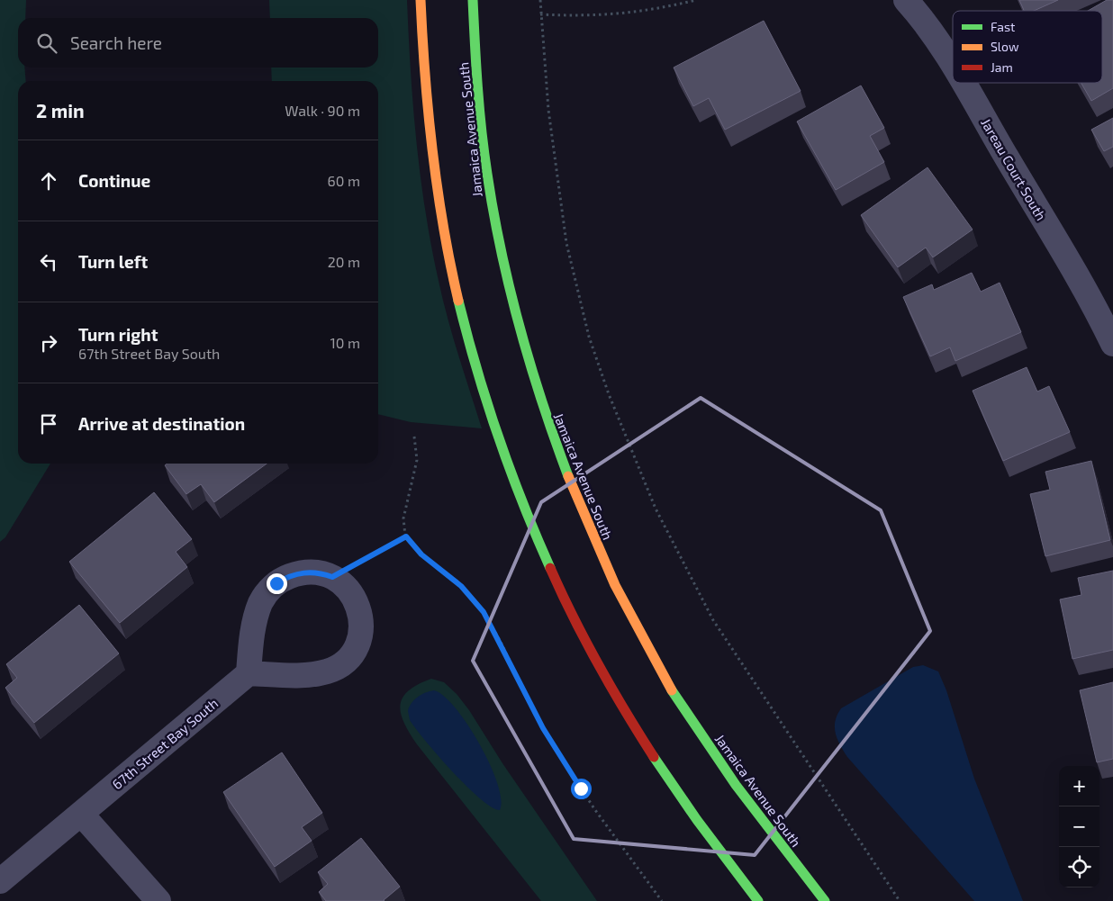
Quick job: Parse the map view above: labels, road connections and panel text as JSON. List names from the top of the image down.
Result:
{
  "streets": {
    "street": ["Jamaica Avenue South", "Jareau Court South", "67th Street Bay South"]
  },
  "legend": ["Fast", "Slow", "Jam"],
  "page": {
    "search": "Search here",
    "heading": ["2 min", "Walk · 90 m"],
    "list": [
      ["Continue", "60 m"],
      ["Turn left", "20 m"],
      ["Turn right", "67th Street Bay South", "10 m"],
      "Arrive at destination"
    ],
    "map_buttons": ["+", "−"]
  }
}
